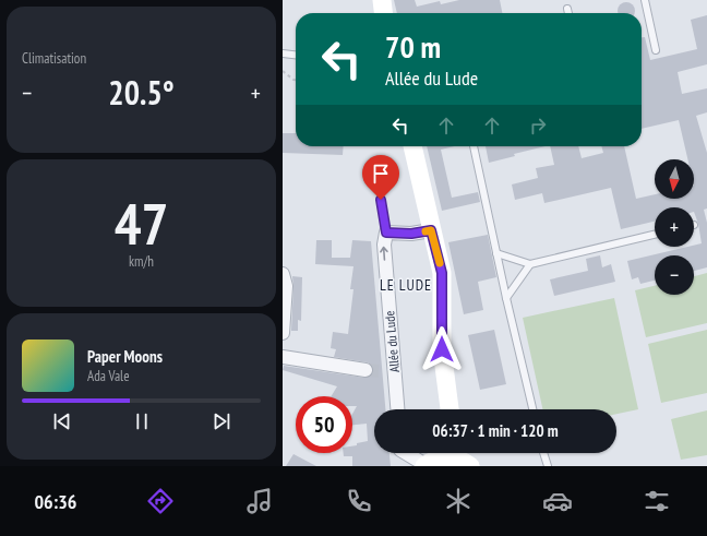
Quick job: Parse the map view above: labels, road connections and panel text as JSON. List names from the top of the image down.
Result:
{
  "streets": {
    "street": ["Allée du Lude"]
  },
  "districts": ["LE LUDE"],
  "north": "bottom",
  "page": {
    "tile": [
      "Climatisation",
      ["47", "km/h"]
    ],
    "turn": ["70 m", "Allée du Lude"],
    "heat": ["−", "20.5°", "+"],
    "map_buttons": ["+", "−"],
    "song": ["Paper Moons", "Ada Vale"],
    "limit": "50",
    "trip": "06:37 · 1 min · 120 m",
    "tabs": "06:36"
  }
}
